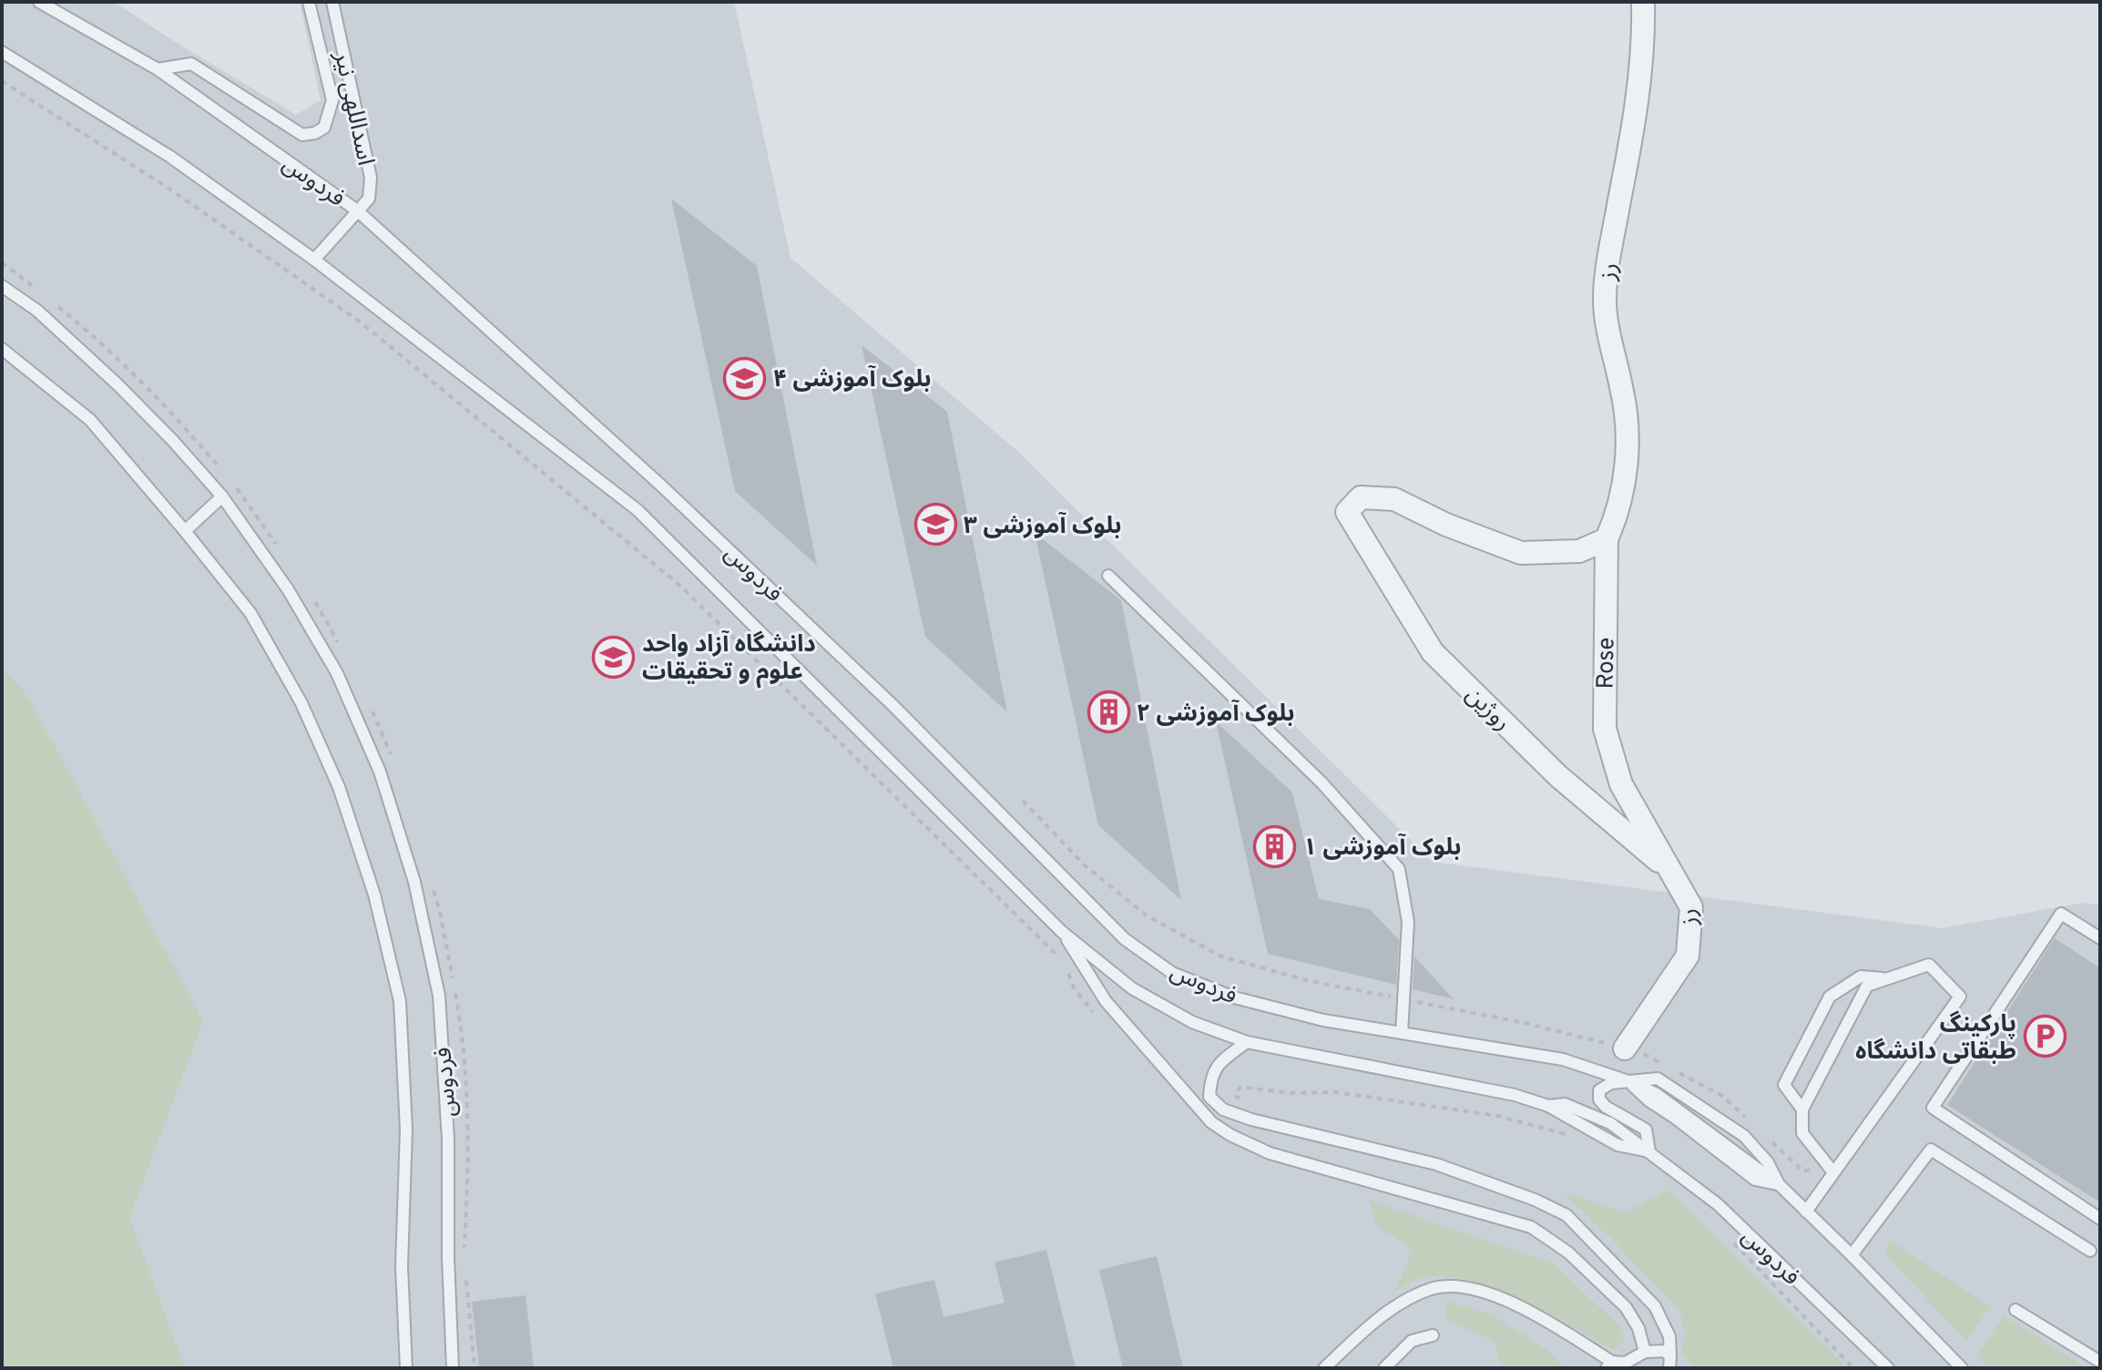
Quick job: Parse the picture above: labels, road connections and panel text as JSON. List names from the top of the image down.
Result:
{
  "streets": {
    "street": ["رز", "Rose", "روژین"],
    "lane": ["اسداللهی نیر", "فردوس"]
  },
  "crossings": [
    ["اسداللهی نیر", "فردوس"],
    ["رز", "Rose"],
    ["رز", "روژین"],
    ["Rose", "روژین"]
  ],
  "places": {
    "school or university": ["بلوک آموزشی ۴", "بلوک آموزشی ۳", "دانشگاه آزاد واحد علوم و تحقیقات"],
    "building": ["بلوک آموزشی ۲", "بلوک آموزشی ۱"],
    "parking": ["پارکینگ طبقاتی دانشگاه"]
  }
}
